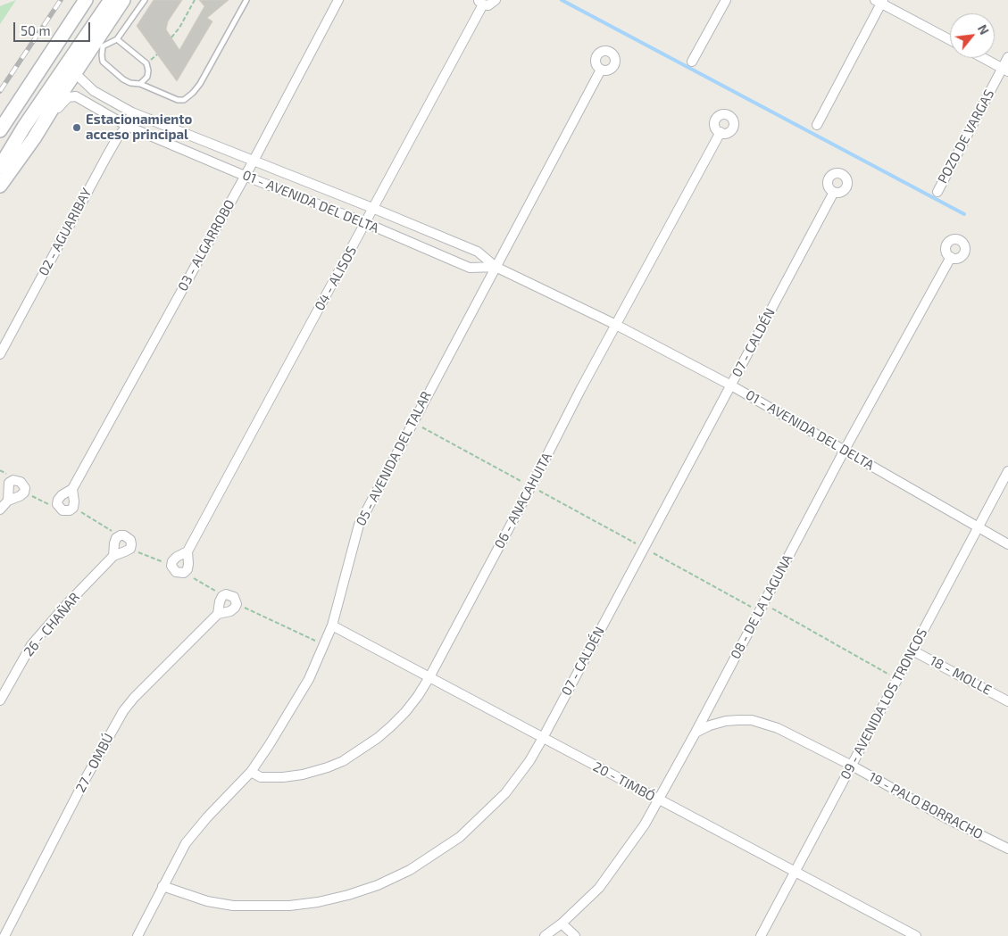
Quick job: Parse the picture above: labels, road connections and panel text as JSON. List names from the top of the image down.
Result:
{
  "streets": {
    "street": [
      "POZO DE VARGAS",
      "01 - AVENIDA DEL DELTA",
      "02 - AGUARIBAY",
      "03 - ALGARROBO",
      "04 - ALISOS",
      "07 - CALDÉN",
      "05 - AVENIDA DEL TALAR",
      "06 - ANACAHUITA",
      "08 - DE LA LAGUNA",
      "26 - CHAÑAR",
      "18 - MOLLE",
      "09 - AVENIDA LOS TRONCOS",
      "27 - OMBÚ",
      "20 - TIMBÓ",
      "19 - PALO BORRACHO"
    ]
  },
  "crossings": [
    ["01 - AVENIDA DEL DELTA", "02 - AGUARIBAY"],
    ["01 - AVENIDA DEL DELTA", "03 - ALGARROBO"],
    ["01 - AVENIDA DEL DELTA", "04 - ALISOS"],
    ["01 - AVENIDA DEL DELTA", "07 - CALDÉN"],
    ["01 - AVENIDA DEL DELTA", "05 - AVENIDA DEL TALAR"],
    ["01 - AVENIDA DEL DELTA", "06 - ANACAHUITA"],
    ["01 - AVENIDA DEL DELTA", "08 - DE LA LAGUNA"],
    ["01 - AVENIDA DEL DELTA", "09 - AVENIDA LOS TRONCOS"],
    ["07 - CALDÉN", "05 - AVENIDA DEL TALAR"],
    ["07 - CALDÉN", "20 - TIMBÓ"],
    ["05 - AVENIDA DEL TALAR", "06 - ANACAHUITA"],
    ["05 - AVENIDA DEL TALAR", "20 - TIMBÓ"],
    ["06 - ANACAHUITA", "20 - TIMBÓ"],
    ["08 - DE LA LAGUNA", "20 - TIMBÓ"],
    ["08 - DE LA LAGUNA", "19 - PALO BORRACHO"],
    ["18 - MOLLE", "09 - AVENIDA LOS TRONCOS"],
    ["09 - AVENIDA LOS TRONCOS", "20 - TIMBÓ"],
    ["09 - AVENIDA LOS TRONCOS", "19 - PALO BORRACHO"]
  ],
  "places": ["Estacionamiento acceso principal"],
  "scale_bar": "50 m",
  "north": "top right"
}
